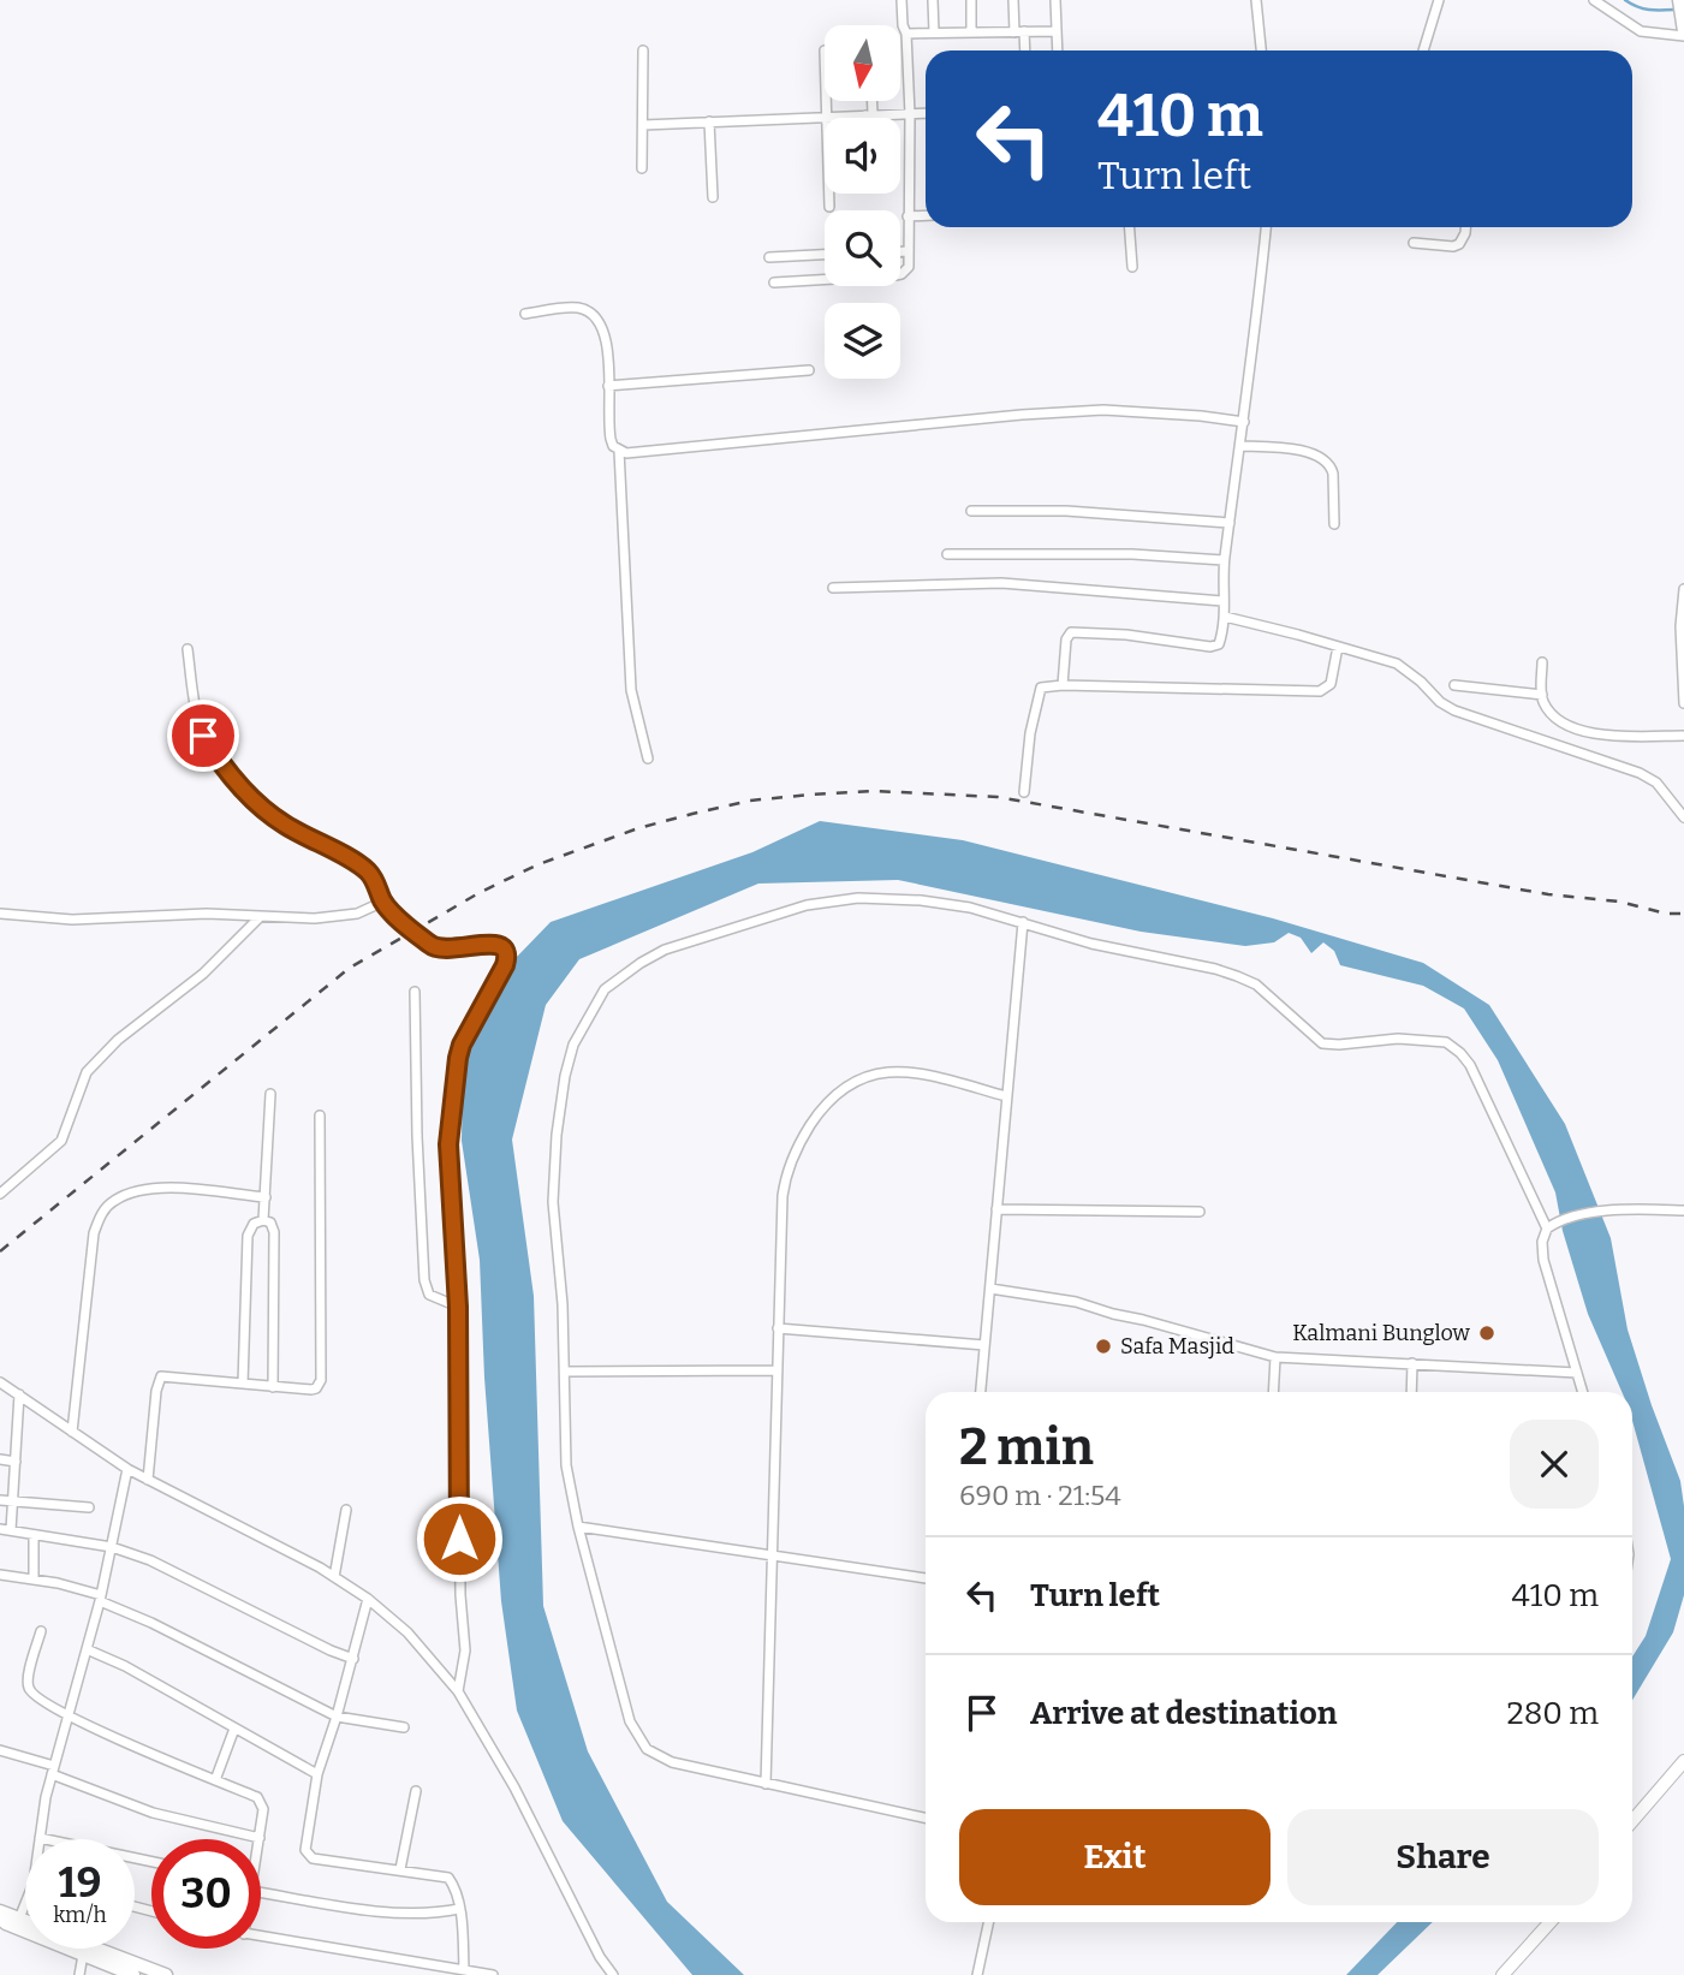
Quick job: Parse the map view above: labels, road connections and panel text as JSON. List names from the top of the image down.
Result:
{
  "places": ["Kalmani Bunglow", "Safa Masjid"],
  "north": "bottom",
  "page": {
    "turn": ["410 m", "Turn left"],
    "heading": ["2 min", "690 m · 21:54"],
    "list": [
      {
        "name": "Turn left",
        "value": "410 m"
      },
      {
        "name": "Arrive at destination",
        "value": "280 m"
      }
    ],
    "buttons": ["Exit", "Share"],
    "speed": "19 km/h",
    "limit": "30"
  }
}
